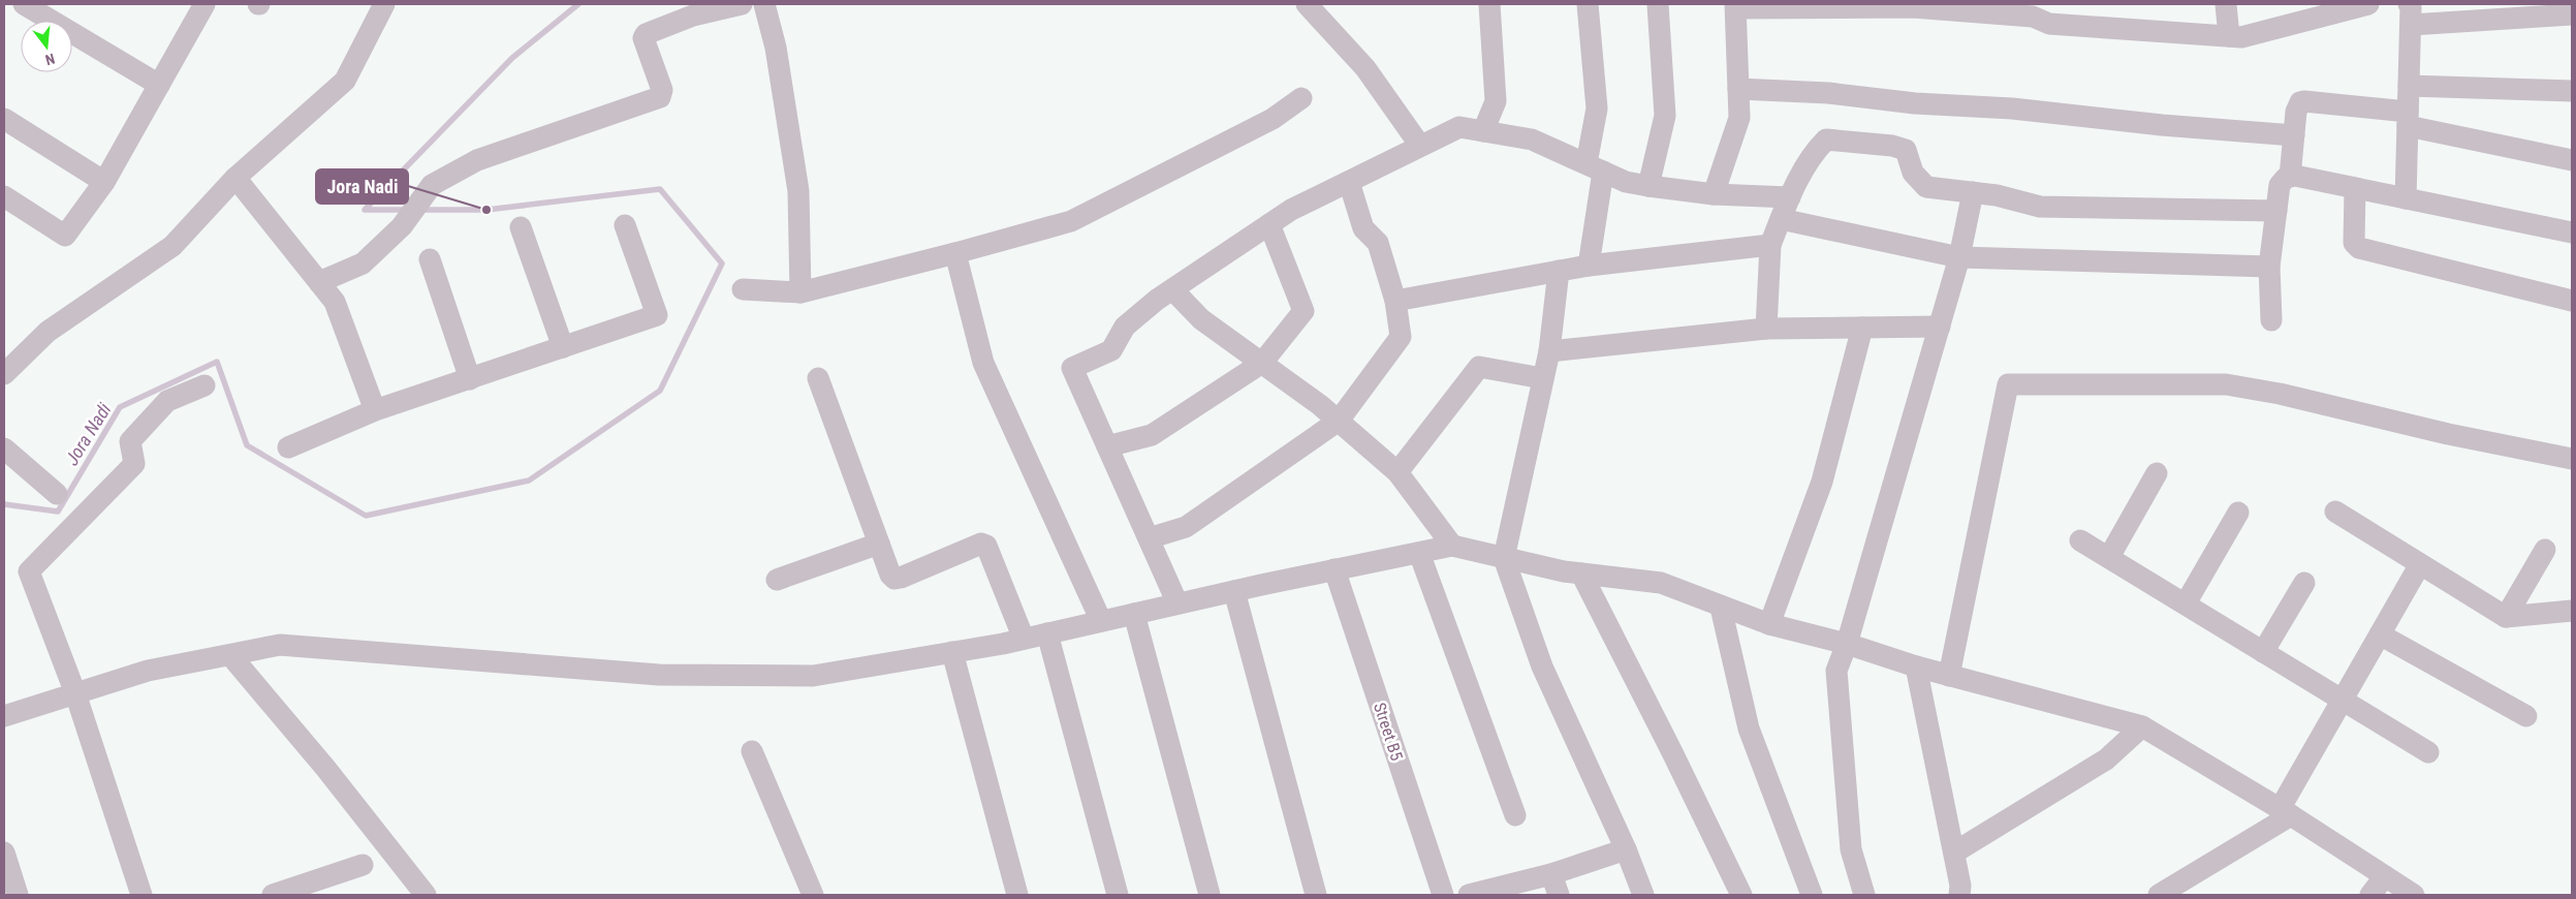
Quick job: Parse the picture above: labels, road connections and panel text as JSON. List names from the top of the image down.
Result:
{
  "streets": {
    "street": ["Street B5"]
  },
  "water": ["Jora Nadi"],
  "places": ["Jora Nadi"],
  "north": "bottom"
}
